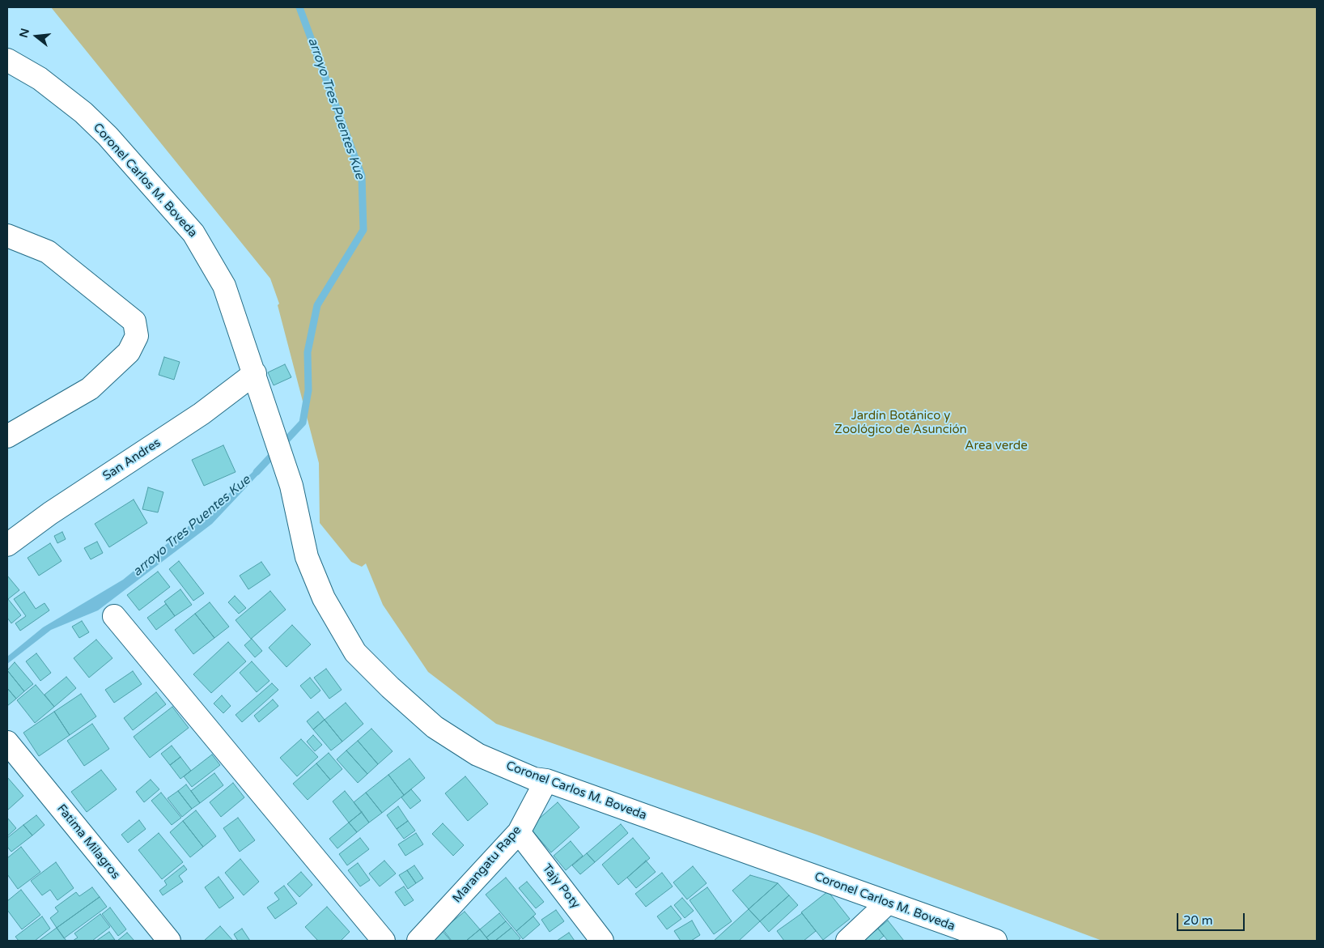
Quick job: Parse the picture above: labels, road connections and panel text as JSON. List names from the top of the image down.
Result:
{
  "streets": {
    "street": [
      "Coronel Carlos M. Boveda",
      "San Andres",
      "Fatima Milagros",
      "Marangatu Rape",
      "Tajy Poty"
    ]
  },
  "crossings": [
    ["Coronel Carlos M. Boveda", "San Andres"],
    ["Coronel Carlos M. Boveda", "Marangatu Rape"],
    ["Marangatu Rape", "Tajy Poty"]
  ],
  "water": ["arroyo Tres Puentes Kue"],
  "parks": ["Jardín Botánico y Zoológico de Asunción", "Area verde"],
  "scale_bar": "20 m",
  "north": "left"
}
